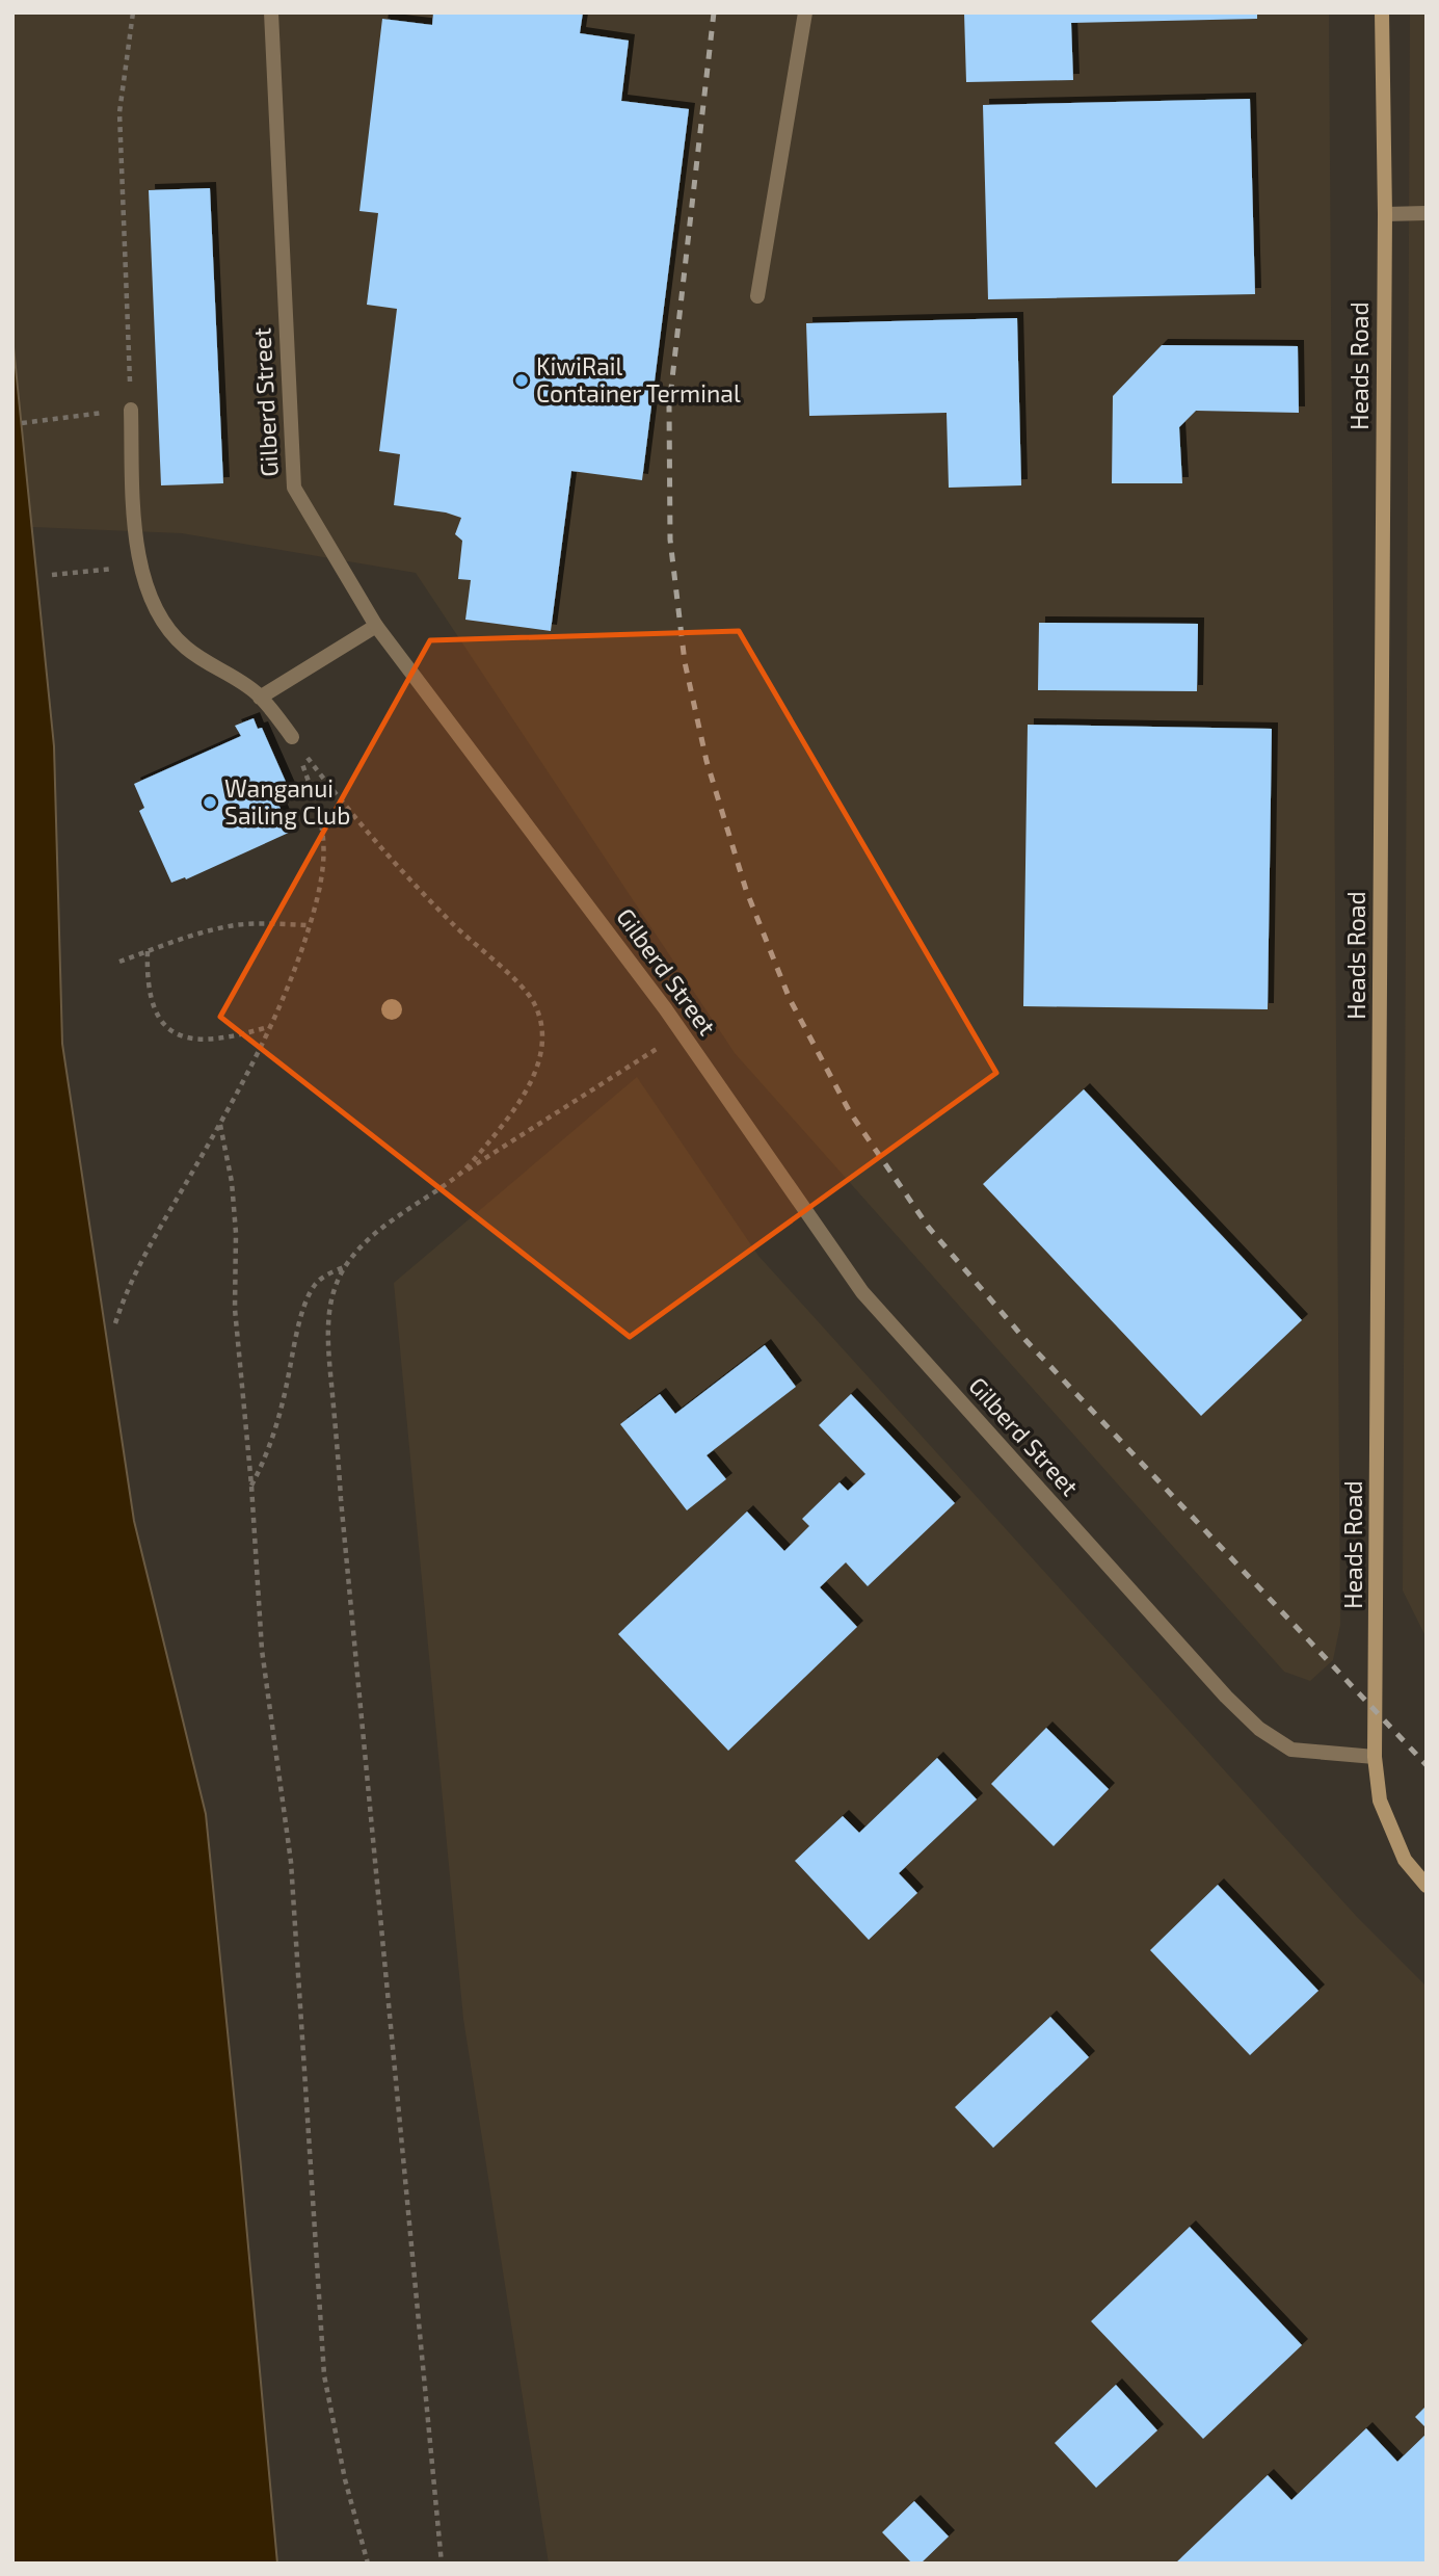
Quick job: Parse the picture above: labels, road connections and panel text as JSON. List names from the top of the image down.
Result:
{
  "streets": {
    "main road": ["Heads Road"],
    "street": ["Gilberd Street"]
  },
  "crossings": [
    ["Heads Road", "Gilberd Street"]
  ],
  "places": ["KiwiRail Container Terminal", "Wanganui Sailing Club"]
}
